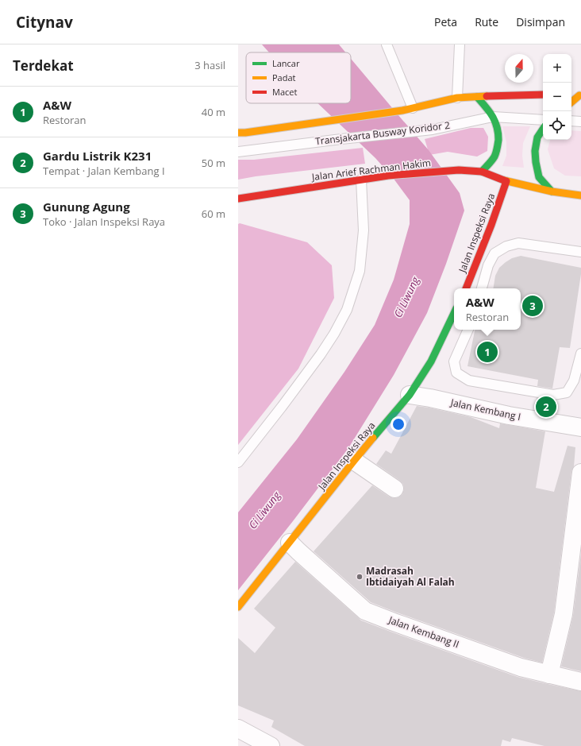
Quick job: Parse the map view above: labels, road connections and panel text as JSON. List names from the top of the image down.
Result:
{
  "streets": {
    "main road": ["Jalan Arief Rachman Hakim", "Jalan Inspeksi Raya"],
    "street": ["Jalan Kembang I", "Jalan Kembang II"],
    "lane": ["Transjakarta Busway Koridor 2"]
  },
  "crossings": [
    ["Jalan Arief Rachman Hakim", "Jalan Inspeksi Raya"],
    ["Jalan Inspeksi Raya", "Jalan Kembang I"],
    ["Jalan Inspeksi Raya", "Jalan Kembang II"]
  ],
  "water": ["Ci Liwung"],
  "places": ["Madrasah Ibtidaiyah Al Falah"],
  "legend": ["Lancar", "Padat", "Macet"],
  "north": "top",
  "page": {
    "header": "Citynav",
    "nav": ["Peta", "Rute", "Disimpan"],
    "heading": ["Terdekat", "3 hasil"],
    "map_buttons": ["+", "−"],
    "list": [
      {
        "mark": "1",
        "name": "A&W",
        "note": "Restoran",
        "value": "40 m"
      },
      {
        "mark": "2",
        "name": "Gardu Listrik K231",
        "note": "Tempat · Jalan Kembang I",
        "value": "50 m"
      },
      {
        "mark": "3",
        "name": "Gunung Agung",
        "note": "Toko · Jalan Inspeksi Raya",
        "value": "60 m"
      }
    ],
    "popup": ["A&W", "Restoran"],
    "pins": ["3", "1", "2"]
  }
}
